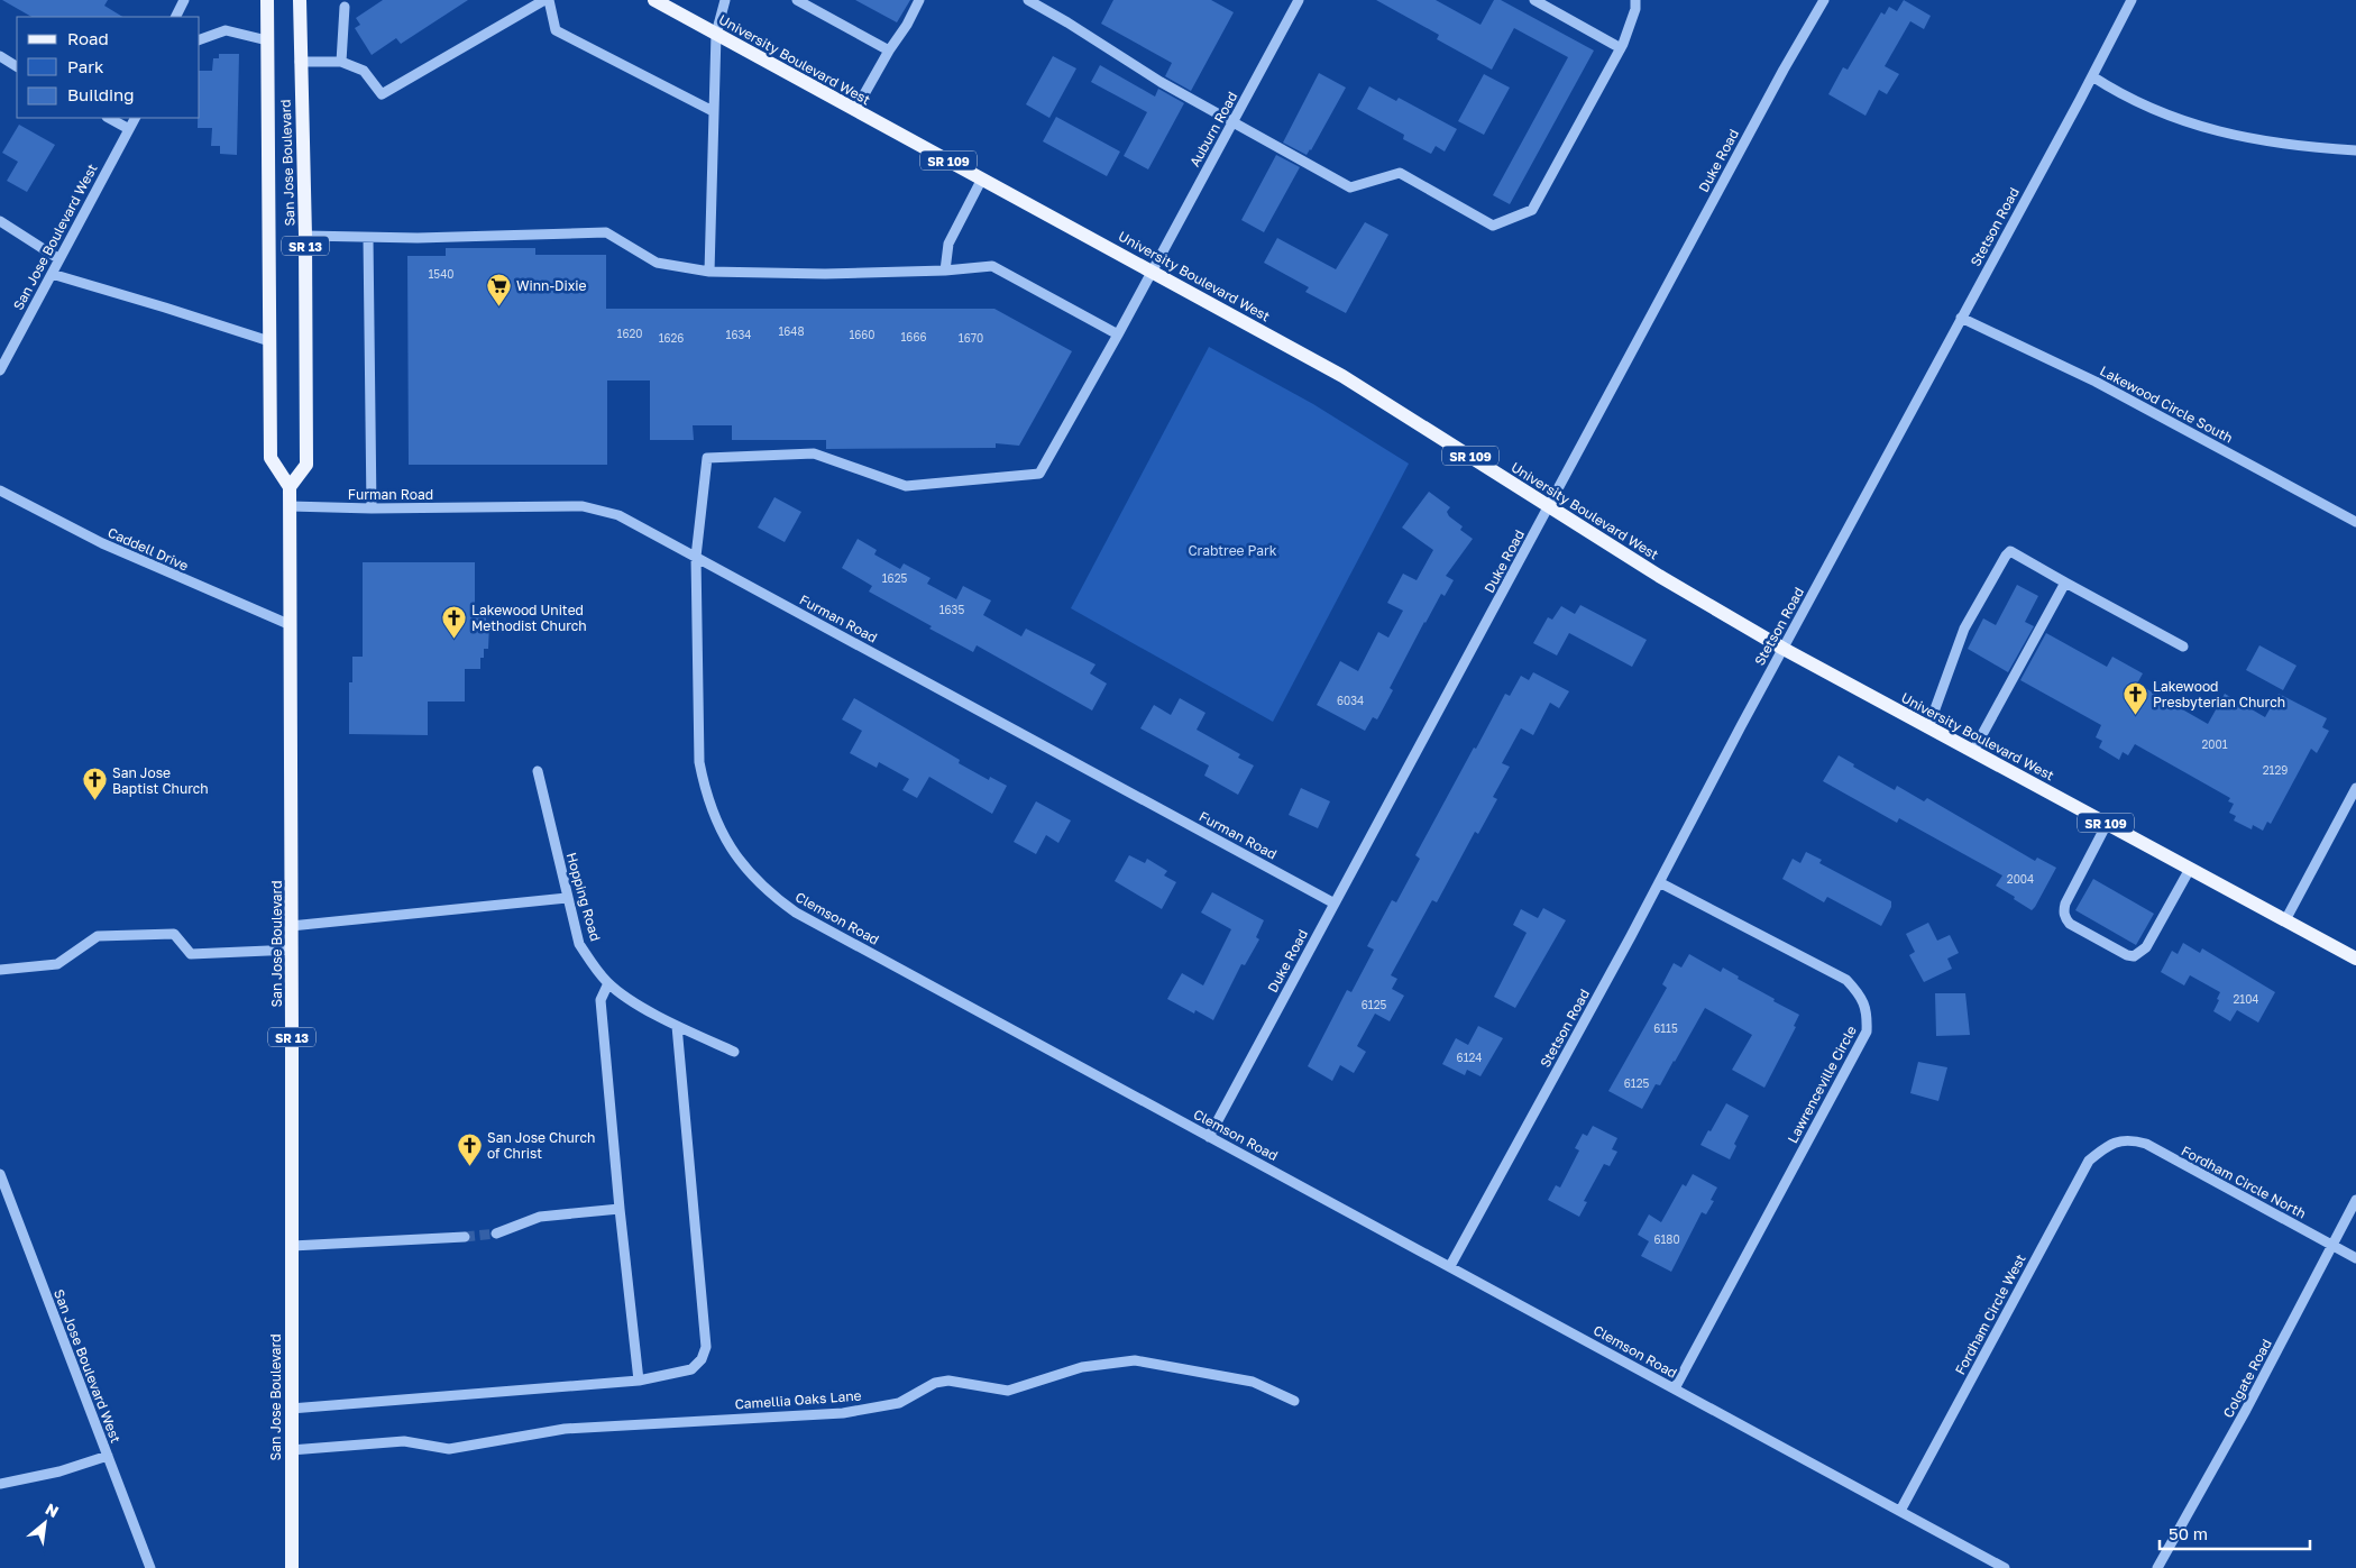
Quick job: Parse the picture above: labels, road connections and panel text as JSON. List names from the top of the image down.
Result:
{
  "streets": {
    "main road": [
      "University Boulevard West",
      "SR 109",
      "San Jose Boulevard",
      "SR 13"
    ],
    "street": [
      "Auburn Road",
      "Duke Road",
      "Stetson Road",
      "San Jose Boulevard West",
      "Lakewood Circle South",
      "Furman Road",
      "Caddell Drive",
      "Hopping Road",
      "Clemson Road",
      "Lawrenceville Circle",
      "Fordham Circle North",
      "Fordham Circle West",
      "Colgate Road",
      "Camellia Oaks Lane"
    ]
  },
  "crossings": [
    ["University Boulevard West", "Auburn Road"],
    ["University Boulevard West", "Duke Road"],
    ["University Boulevard West", "Stetson Road"],
    ["Auburn Road", "Clemson Road"],
    ["Duke Road", "Furman Road"],
    ["Duke Road", "Clemson Road"],
    ["San Jose Boulevard", "Furman Road"],
    ["San Jose Boulevard", "Caddell Drive"],
    ["San Jose Boulevard", "Camellia Oaks Lane"],
    ["Stetson Road", "Lakewood Circle South"],
    ["Stetson Road", "Clemson Road"],
    ["Stetson Road", "Lawrenceville Circle"],
    ["Furman Road", "Clemson Road"],
    ["Clemson Road", "Lawrenceville Circle"],
    ["Clemson Road", "Fordham Circle West"],
    ["Fordham Circle North", "Fordham Circle West"],
    ["Fordham Circle North", "Colgate Road"]
  ],
  "parks": ["Crabtree Park"],
  "places": {
    "supermarket": ["Winn-Dixie"],
    "church": [
      "Lakewood United Methodist Church",
      "Lakewood Presbyterian Church",
      "San Jose Baptist Church",
      "San Jose Church of Christ"
    ]
  },
  "house_numbers": [
    "1540",
    "1648",
    "1620",
    "1634",
    "1660",
    "1666",
    "1626",
    "1670",
    "1625",
    "1635",
    "6034",
    "2001",
    "2129",
    "2004",
    "2104",
    "6125",
    "6115",
    "6124",
    "6125",
    "6180"
  ],
  "legend": ["Road", "Park", "Building"],
  "scale_bar": "50 m",
  "north": "top right"
}
